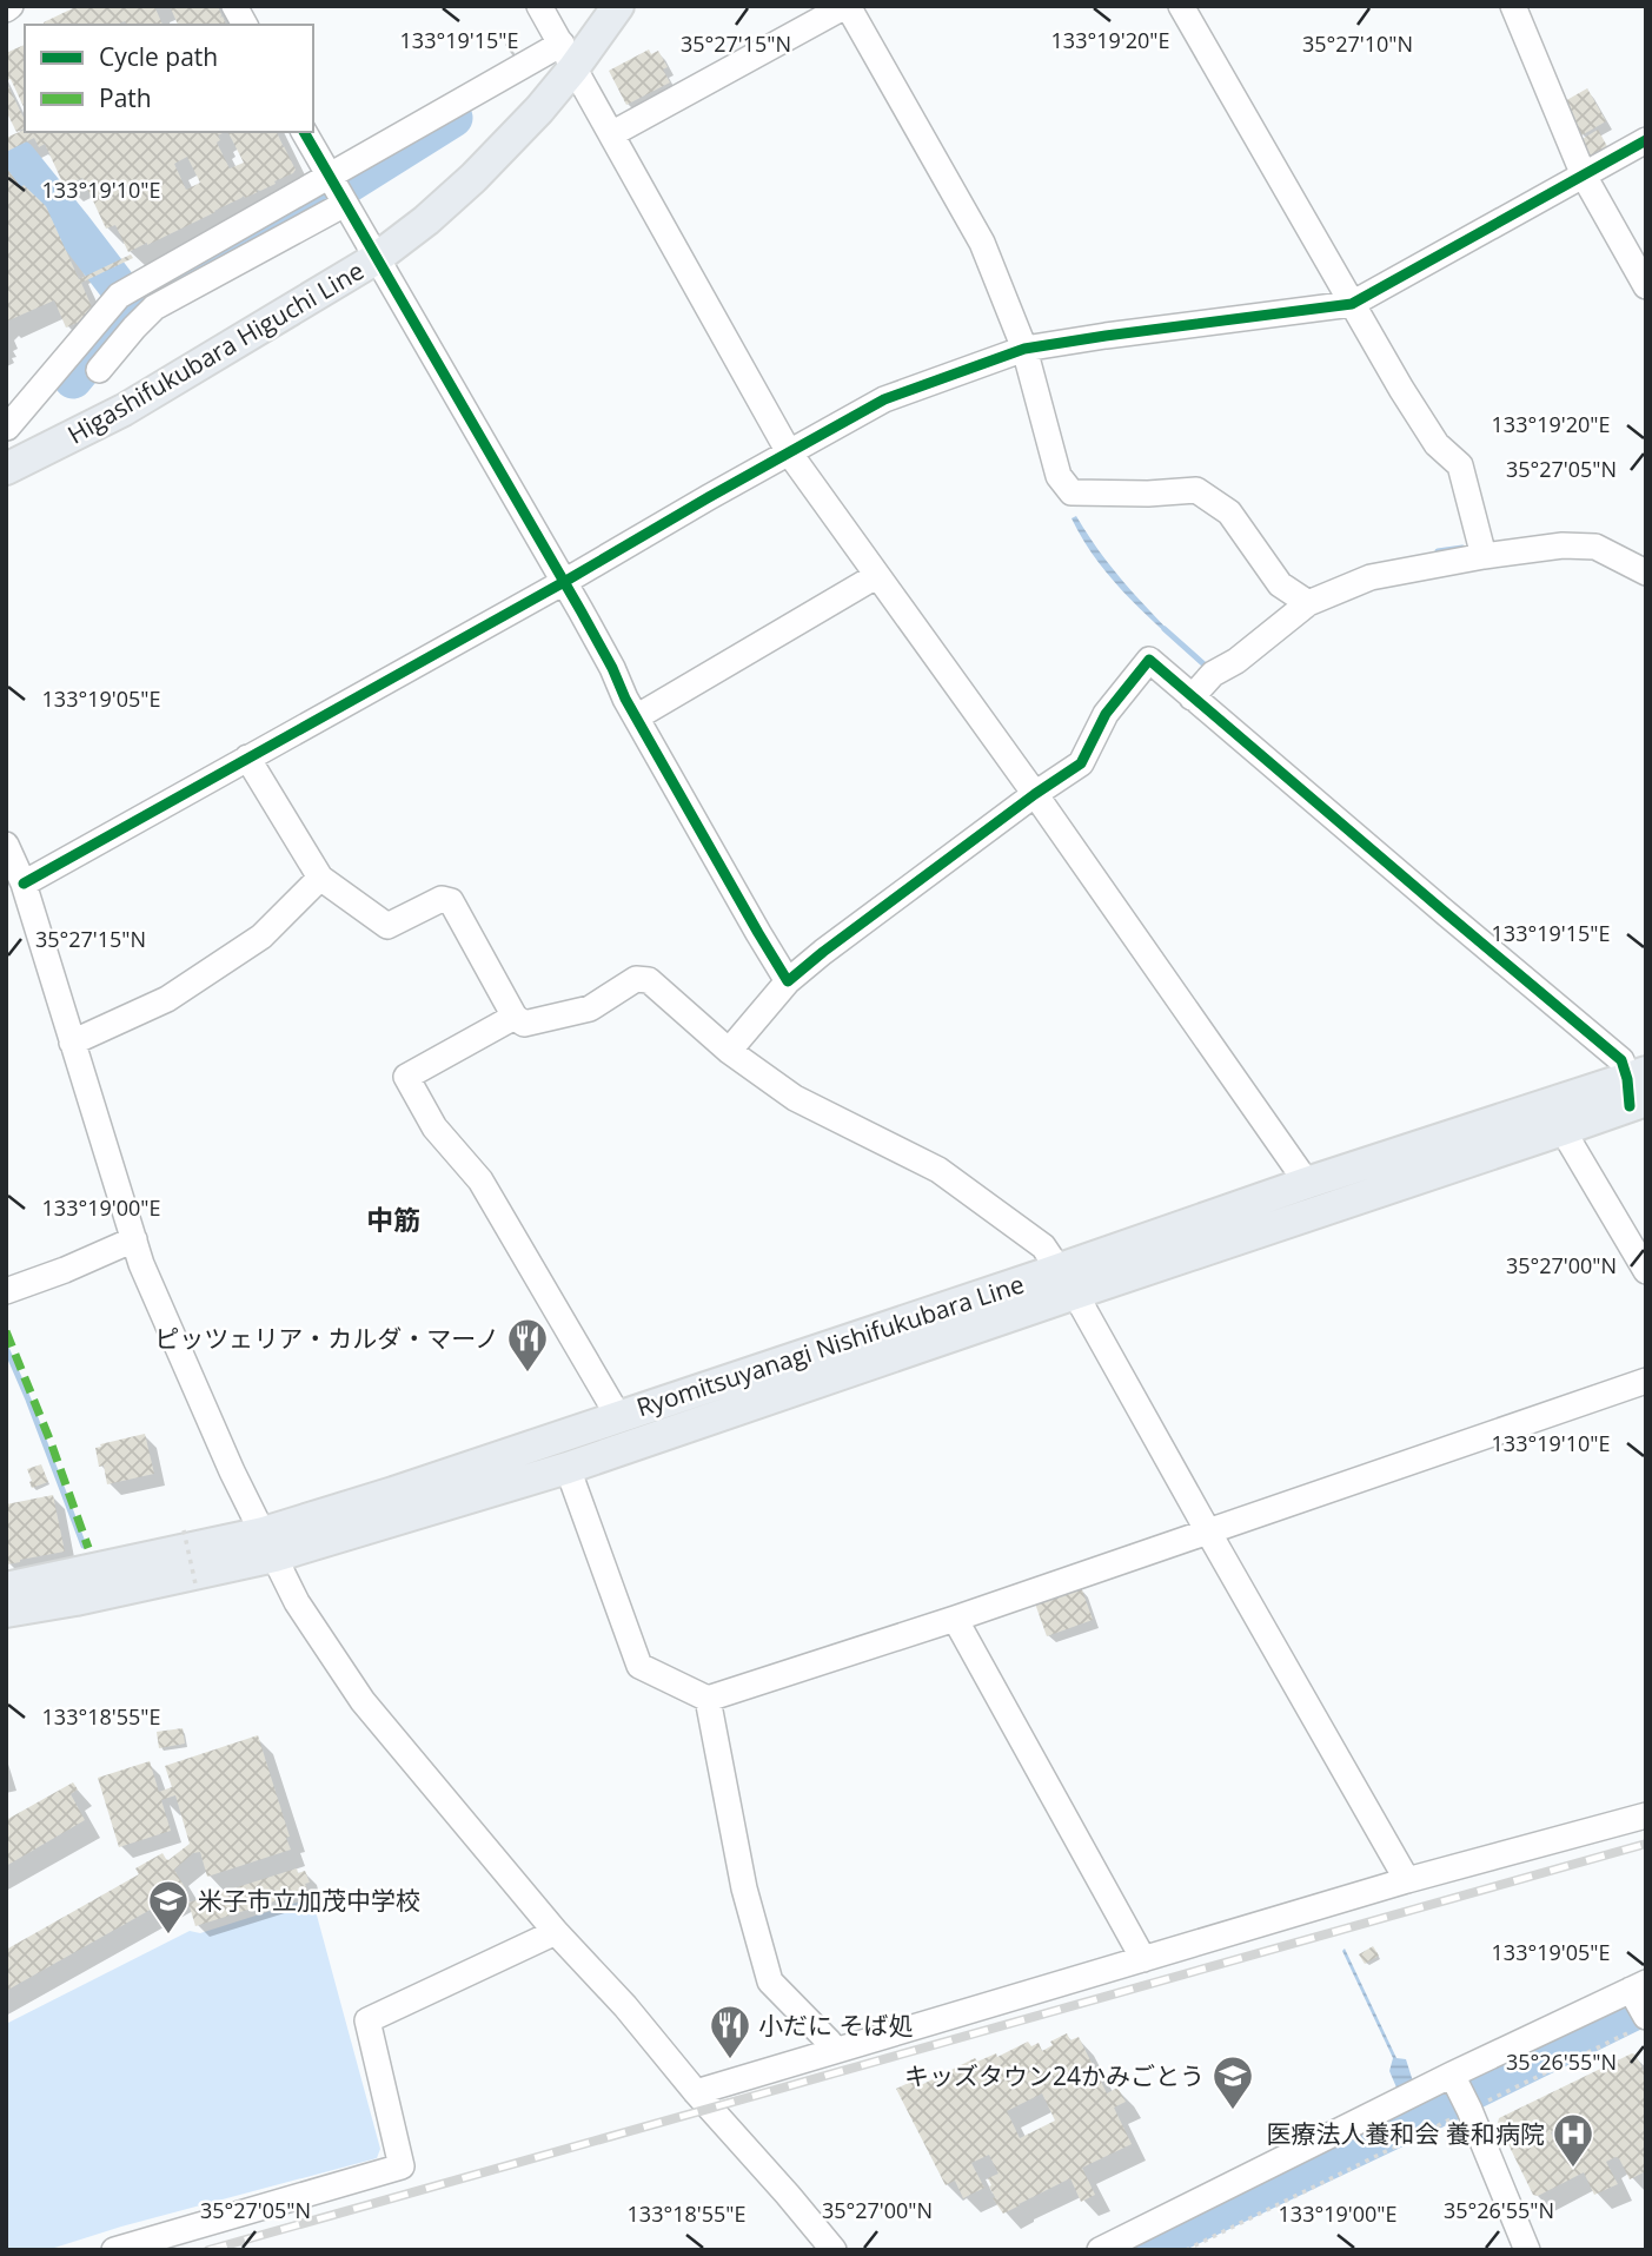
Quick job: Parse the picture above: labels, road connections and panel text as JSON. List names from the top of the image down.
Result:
{
  "streets": {
    "main road": ["Higashifukubara Higuchi Line", "Ryomitsuyanagi Nishifukubara Line"]
  },
  "districts": ["中筋"],
  "places": {
    "restaurant": ["ピッツェリア・カルダ・マーノ", "小だに そば処"],
    "school or university": ["米子市立加茂中学校", "キッズタウン24かみごとう"],
    "hospital": ["医療法人養和会 養和病院"]
  },
  "legend": ["Cycle path", "Path"],
  "coordinates": [
    "133°19'15\"E",
    "133°19'20\"E",
    "35°27'15\"N",
    "35°27'10\"N",
    "133°19'10\"E",
    "35°27'05\"N",
    "133°19'05\"E",
    "133°19'00\"E",
    "35°27'00\"N",
    "133°18'55\"E",
    "35°26'55\"N"
  ]
}
